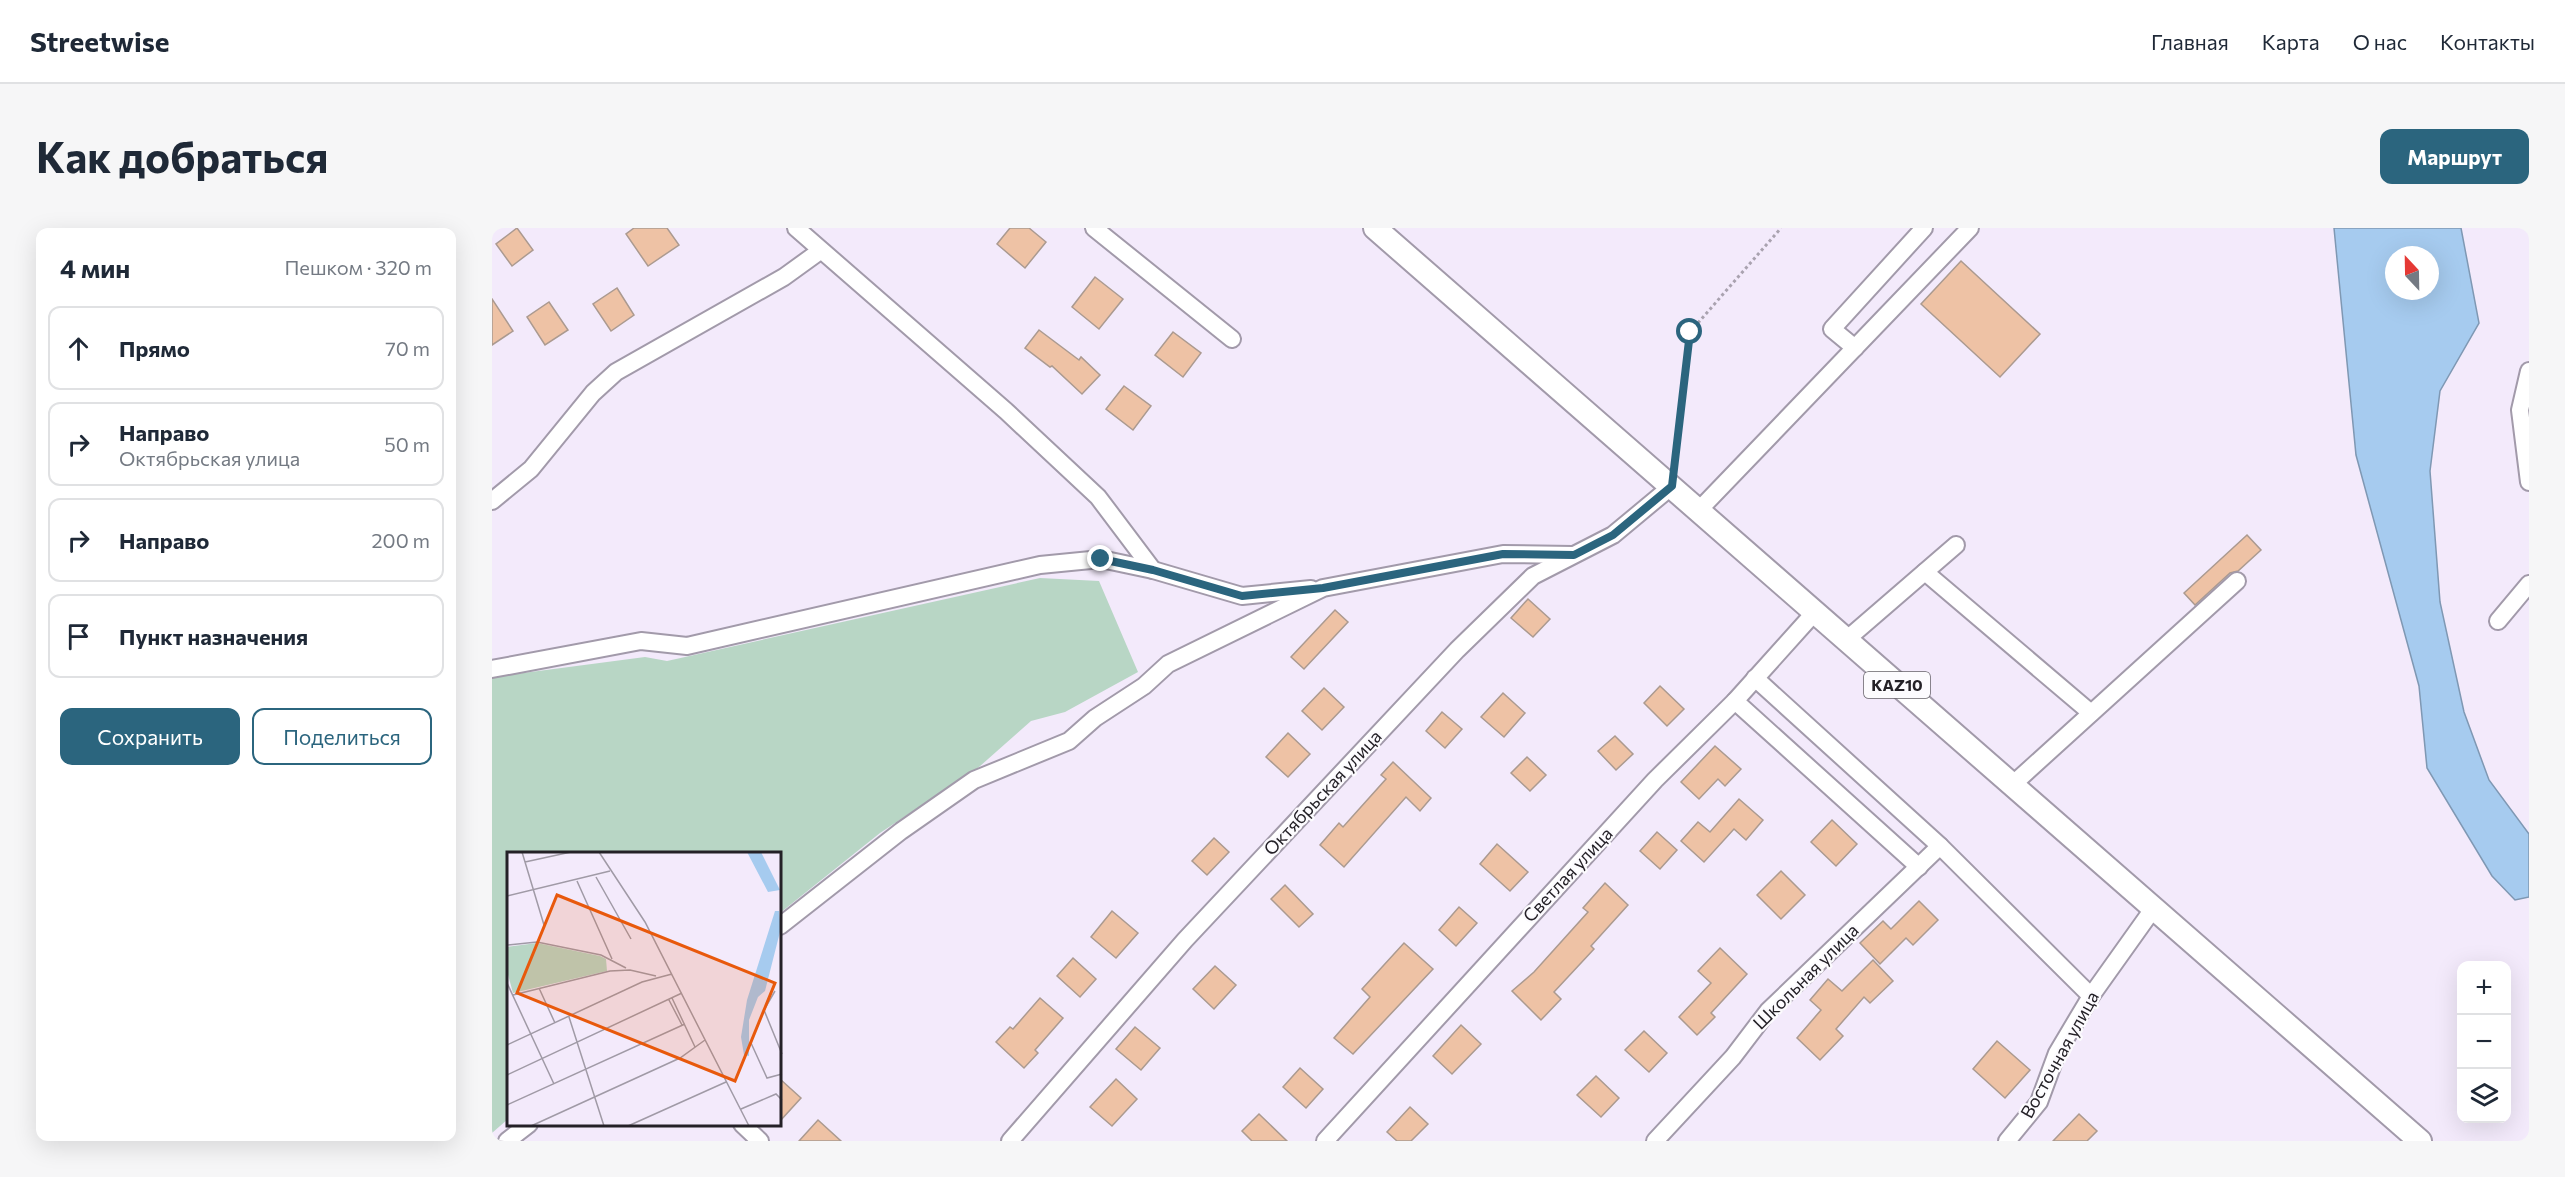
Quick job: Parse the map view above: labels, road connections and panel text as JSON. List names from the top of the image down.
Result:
{
  "streets": {
    "highway": ["KAZ10"],
    "street": [
      "Октябрьская улица",
      "Светлая улица",
      "Школьная улица",
      "Восточная улица"
    ]
  },
  "crossings": [
    ["KAZ10", "Октябрьская улица"],
    ["KAZ10", "Светлая улица"],
    ["KAZ10", "Восточная улица"]
  ],
  "north": "top",
  "page": {
    "header": "Streetwise",
    "nav": [
      "Главная",
      "Карта",
      "О нас",
      "Контакты"
    ],
    "buttons": [
      "Маршрут",
      ["Сохранить", "Поделиться"]
    ],
    "title": "Как добраться",
    "heading": ["4 мин", "Пешком · 320 m"],
    "list": [
      ["Прямо", "70 m"],
      ["Направо", "Октябрьская улица", "50 m"],
      ["Направо", "200 m"],
      "Пункт назначения"
    ],
    "map_buttons": ["+", "−"]
  }
}
